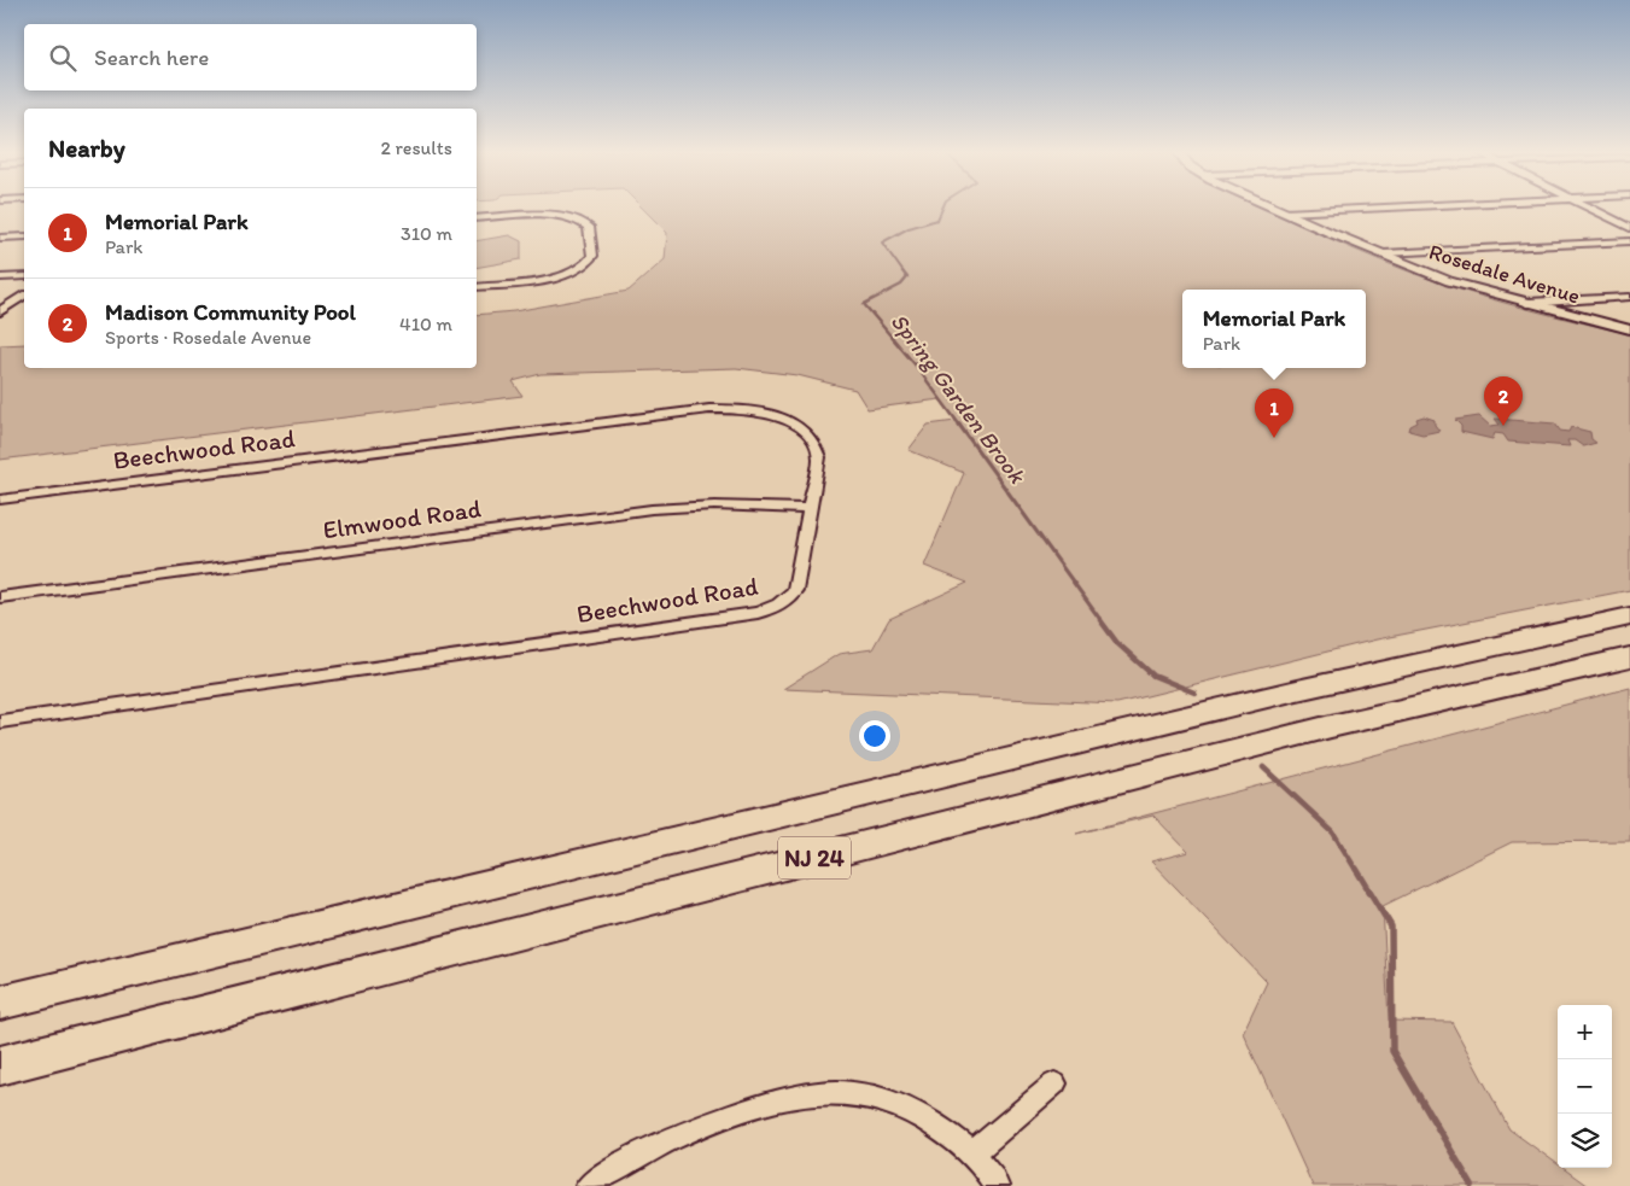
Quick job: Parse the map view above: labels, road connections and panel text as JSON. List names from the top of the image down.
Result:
{
  "streets": {
    "highway": ["NJ 24"],
    "street": ["Rosedale Avenue", "Beechwood Road", "Elmwood Road"]
  },
  "crossings": [
    ["Beechwood Road", "Elmwood Road"]
  ],
  "water": ["Spring Garden Brook"],
  "page": {
    "search": "Search here",
    "heading": ["Nearby", "2 results"],
    "list": [
      {
        "mark": "1",
        "name": "Memorial Park",
        "note": "Park",
        "value": "310 m"
      },
      {
        "mark": "2",
        "name": "Madison Community Pool",
        "note": "Sports · Rosedale Avenue",
        "value": "410 m"
      }
    ],
    "popup": ["Memorial Park", "Park"],
    "pins": ["2", "1"],
    "map_buttons": ["+", "−"]
  }
}
